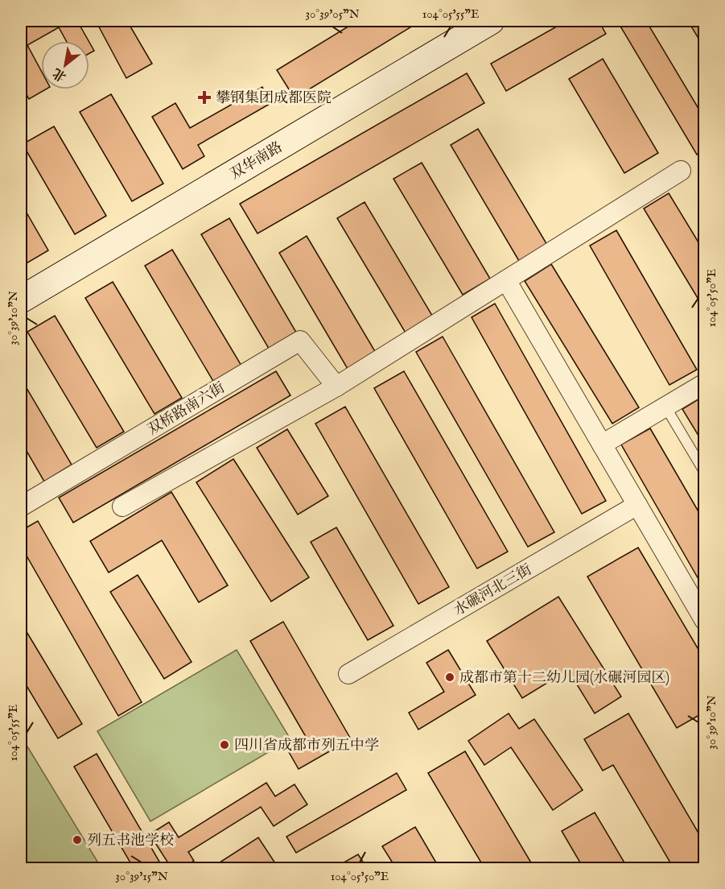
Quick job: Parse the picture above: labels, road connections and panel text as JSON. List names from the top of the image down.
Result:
{
  "streets": {
    "street": ["双华南路", "双桥路南六街", "水碾河北三街"]
  },
  "places": {
    "health": ["攀钢集团成都医院"],
    "other": ["成都市第十二幼儿园(水碾河园区)", "四川省成都市列五中学", "列五书池学校"]
  },
  "north": "bottom left",
  "coordinates": [
    "30°39'05\"N",
    "104°05'55\"E",
    "104°05'50\"E",
    "30°39'10\"N",
    "30°39'15\"N"
  ]
}
